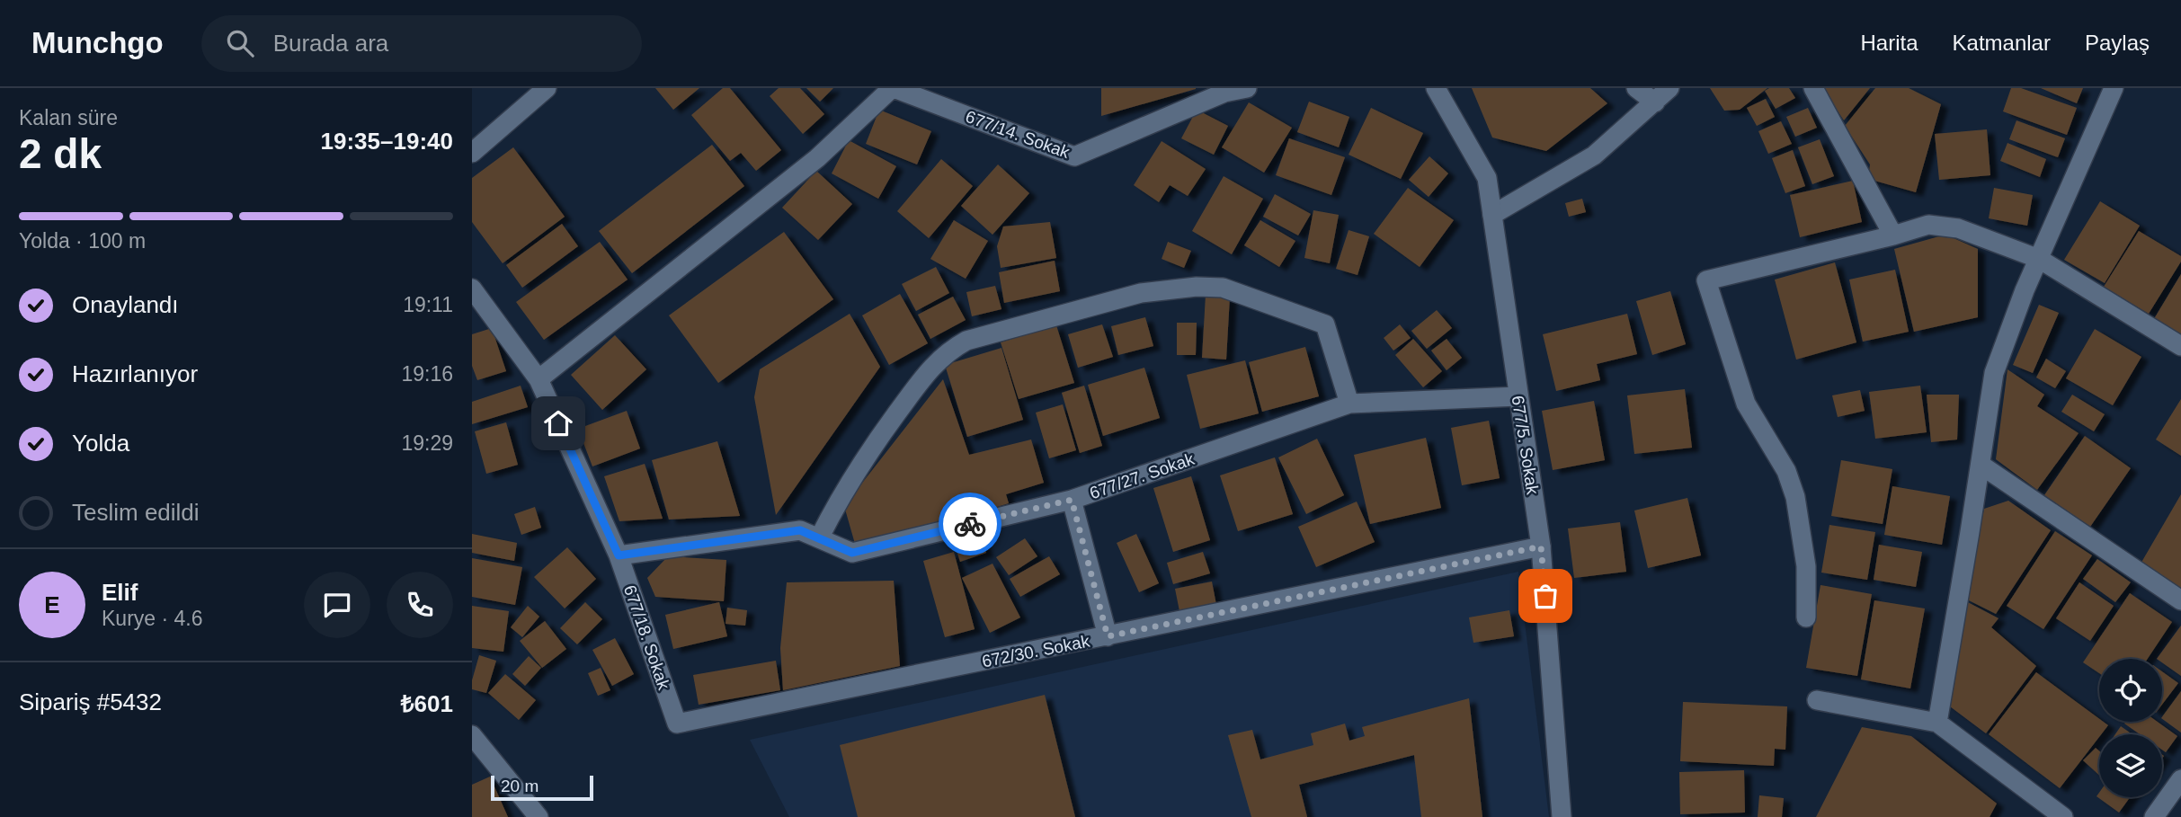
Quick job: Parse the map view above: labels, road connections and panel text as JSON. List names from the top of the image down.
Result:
{
  "streets": {
    "street": [
      "677/14. Sokak",
      "677/5. Sokak",
      "677/27. Sokak",
      "677/18. Sokak",
      "672/30. Sokak"
    ]
  },
  "crossings": [
    ["677/5. Sokak", "677/27. Sokak"],
    ["677/5. Sokak", "672/30. Sokak"],
    ["677/27. Sokak", "677/18. Sokak"],
    ["677/18. Sokak", "672/30. Sokak"]
  ],
  "scale_bar": "20 m",
  "page": {
    "header": "Munchgo",
    "search": "Burada ara",
    "nav": ["Harita", "Katmanlar", "Paylaş"],
    "heading": ["2 dk", "Kalan süre", "19:35–19:40"],
    "panel": [
      "Elif",
      "Kurye · 4.6",
      "Sipariş #5432",
      "₺601"
    ],
    "bar": "Yolda · 100 m",
    "list": [
      ["Onaylandı", "19:11"],
      ["Hazırlanıyor", "19:16"],
      ["Yolda", "19:29"],
      "Teslim edildi"
    ],
    "round": "E",
    "scale": "20 m"
  }
}
